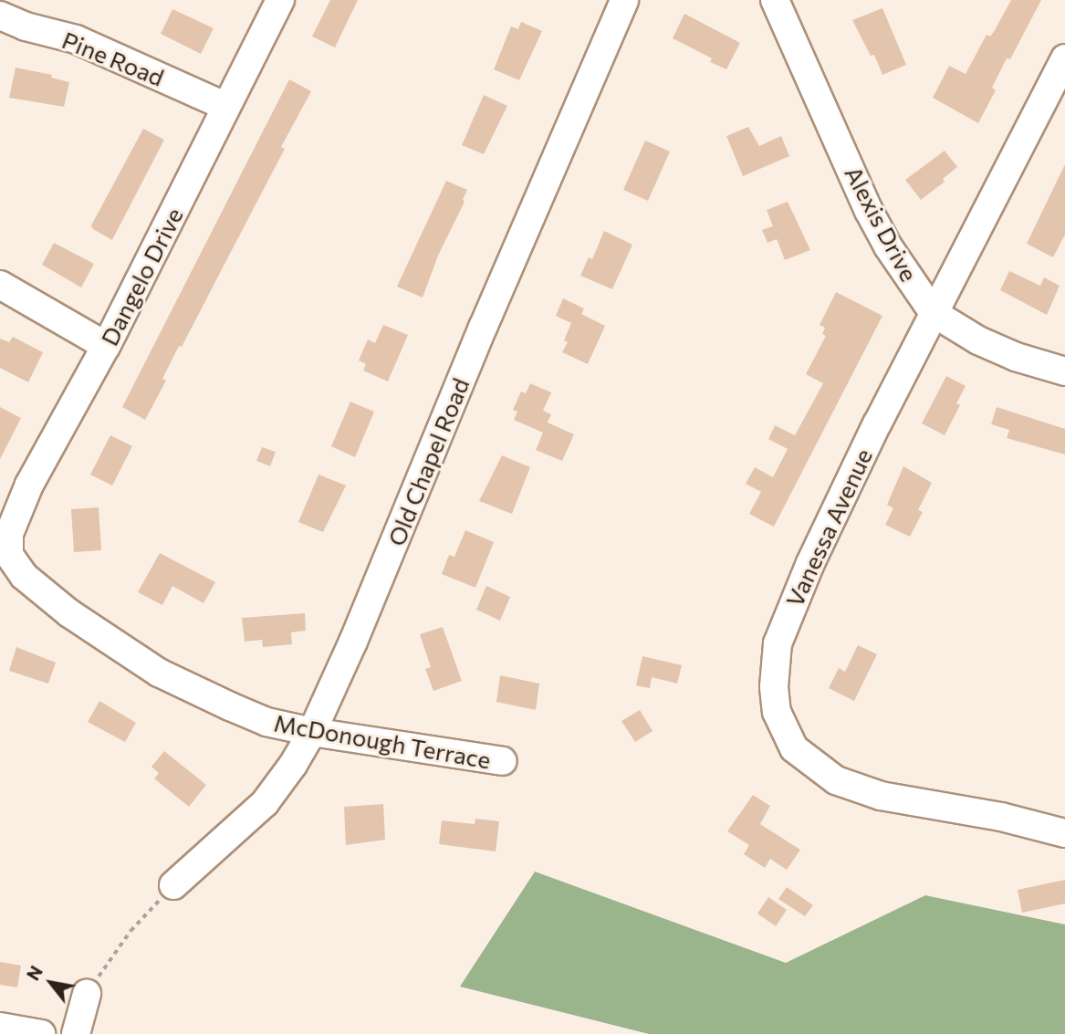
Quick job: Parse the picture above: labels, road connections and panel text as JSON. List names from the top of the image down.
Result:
{
  "streets": {
    "street": [
      "Pine Road",
      "Alexis Drive",
      "Dangelo Drive",
      "Old Chapel Road",
      "Vanessa Avenue",
      "McDonough Terrace"
    ]
  },
  "crossings": [
    ["Pine Road", "Dangelo Drive"],
    ["Alexis Drive", "Vanessa Avenue"],
    ["Dangelo Drive", "McDonough Terrace"],
    ["Old Chapel Road", "McDonough Terrace"]
  ],
  "north": "top left"
}
